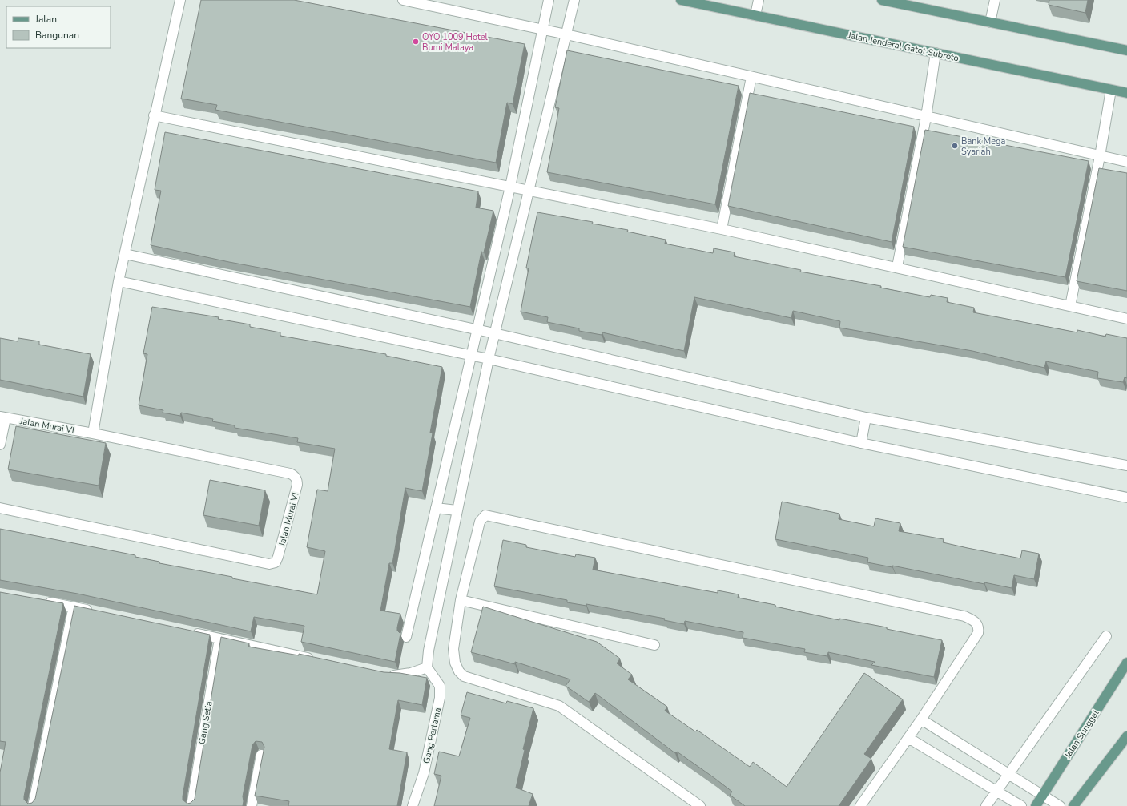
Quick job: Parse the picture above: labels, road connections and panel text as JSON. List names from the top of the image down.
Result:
{
  "streets": {
    "main road": ["Jalan Jenderal Gatot Subroto", "Jalan Sunggal"],
    "street": ["Jalan Murai VI", "Gang Setia", "Gang Pertama"]
  },
  "places": ["OYO 1009 Hotel Bumi Malaya", "Bank Mega Syariah"],
  "legend": ["Jalan", "Bangunan"]
}
